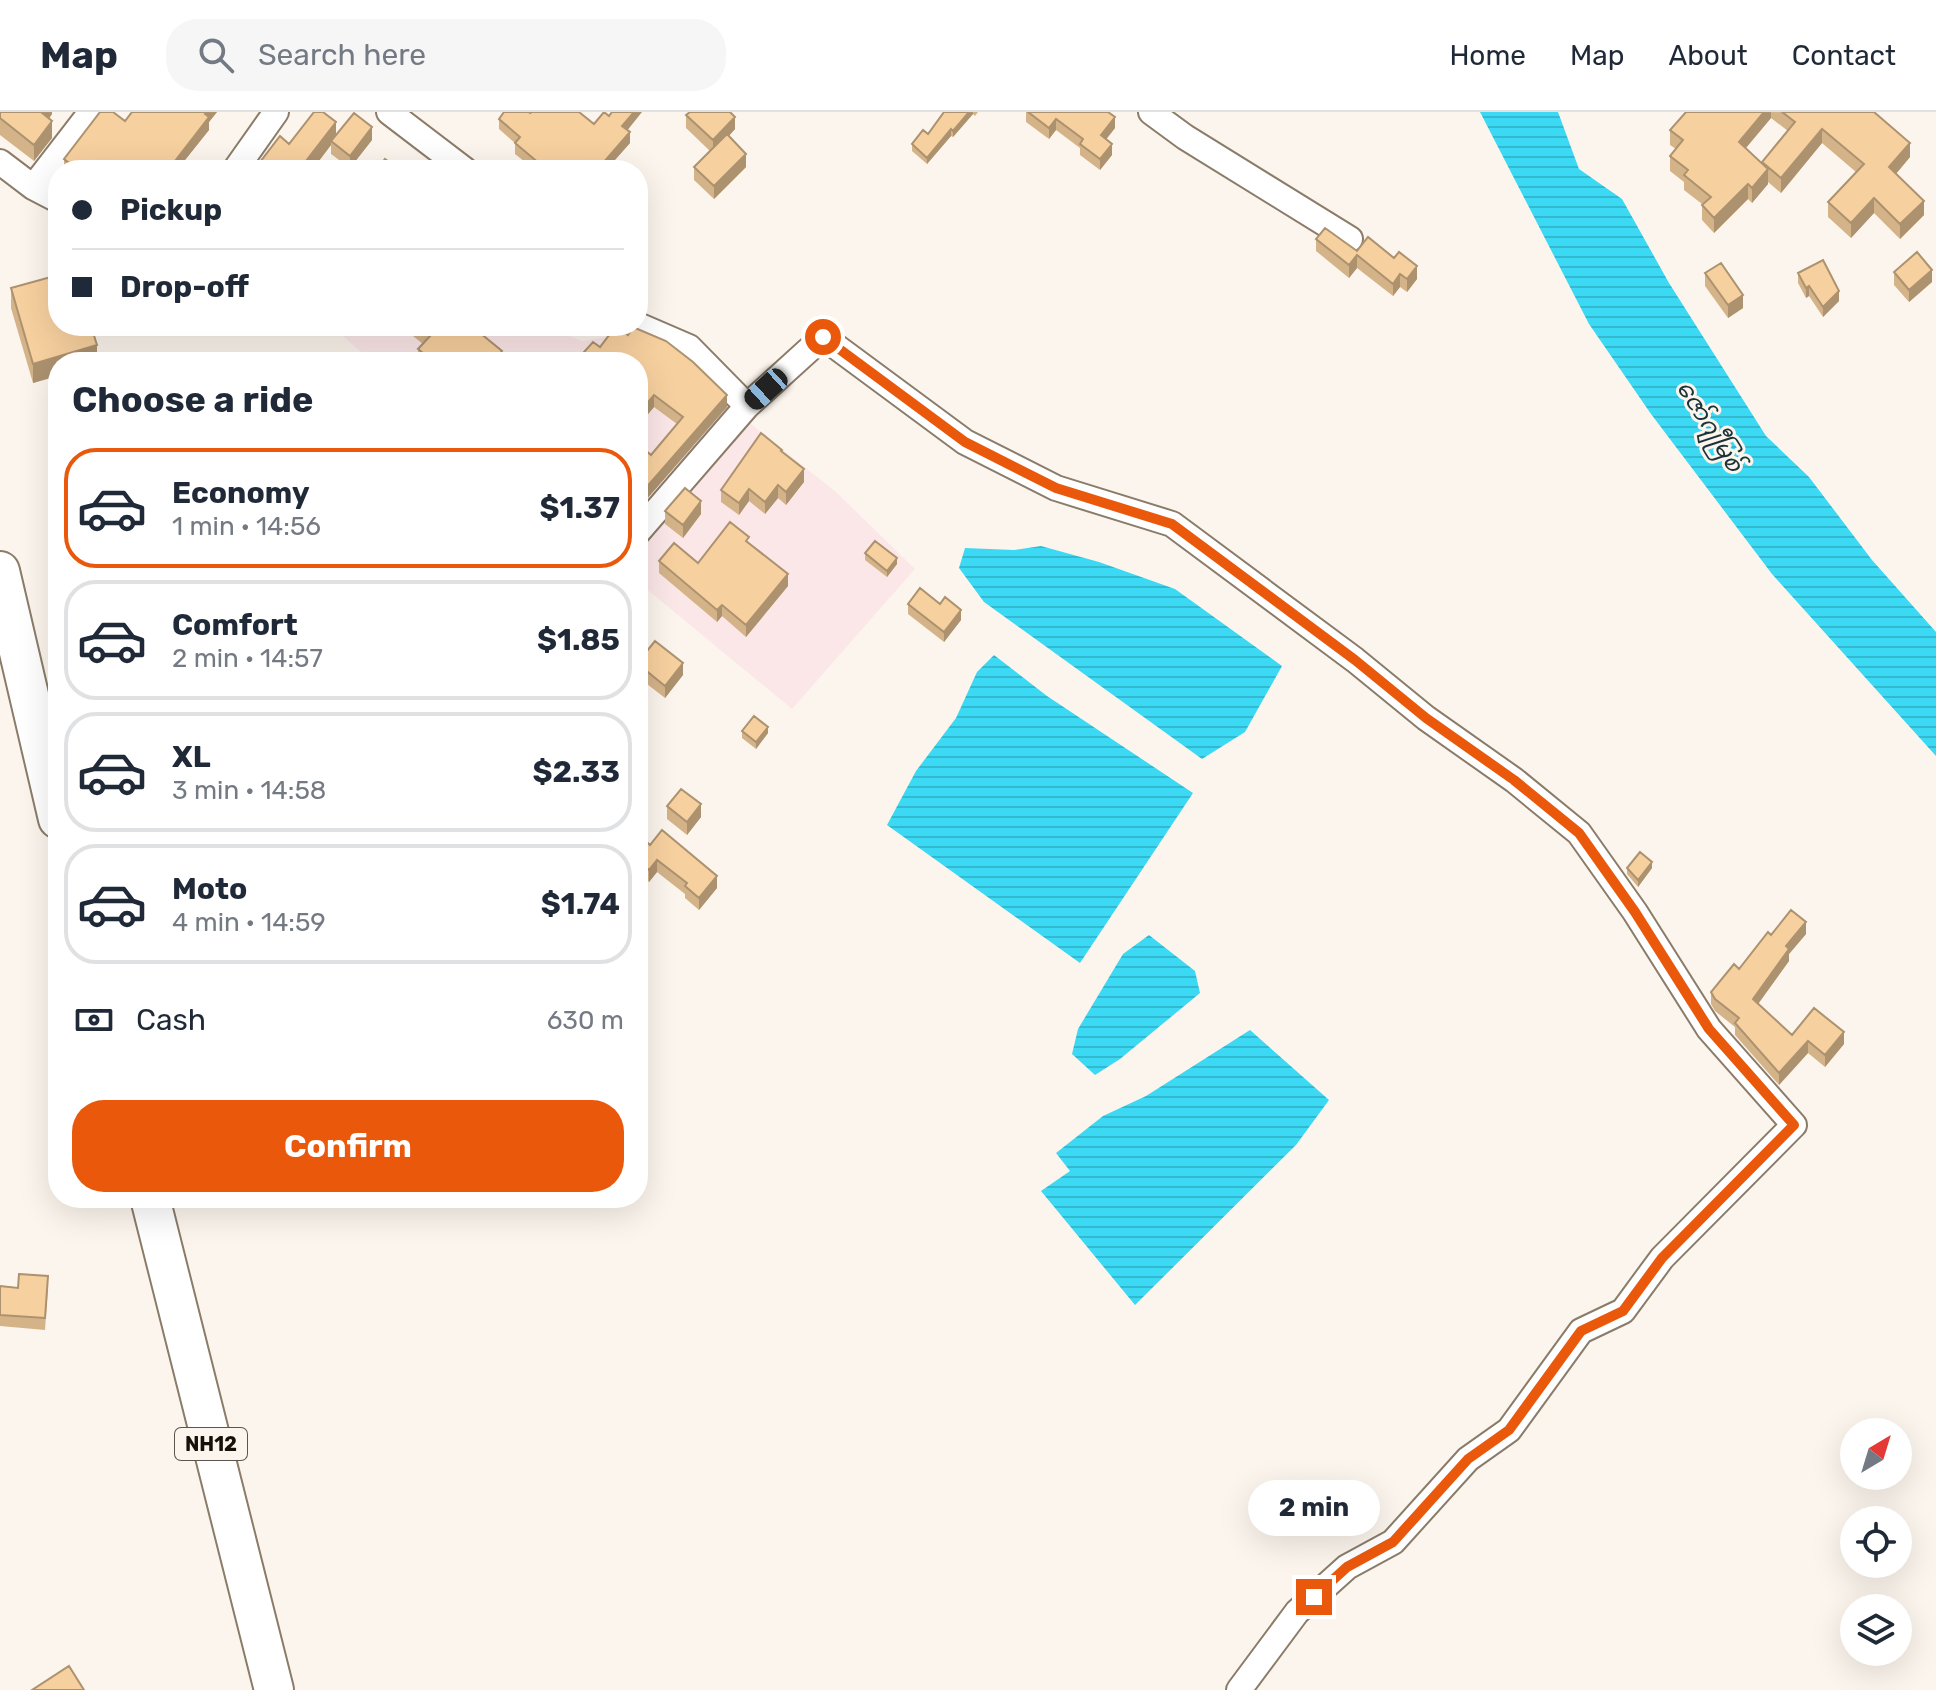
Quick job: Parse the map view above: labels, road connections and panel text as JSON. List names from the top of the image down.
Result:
{
  "streets": {
    "highway": ["NH12"]
  },
  "water": ["ဇော်ဂျီမြစ်"],
  "north": "top right",
  "page": {
    "header": "Map",
    "search": "Search here",
    "nav": [
      "Home",
      "Map",
      "About",
      "Contact"
    ],
    "banner": ["Pickup", "Drop-off"],
    "heading": "Choose a ride",
    "list": [
      {
        "name": "Economy",
        "note": "1 min · 14:56",
        "value": "$1.37"
      },
      {
        "name": "Comfort",
        "note": "2 min · 14:57",
        "value": "$1.85"
      },
      {
        "name": "XL",
        "note": "3 min · 14:58",
        "value": "$2.33"
      },
      {
        "name": "Moto",
        "note": "4 min · 14:59",
        "value": "$1.74"
      }
    ],
    "pay": ["Cash", "630 m"],
    "buttons": "Confirm",
    "bubble": "2 min"
  }
}
